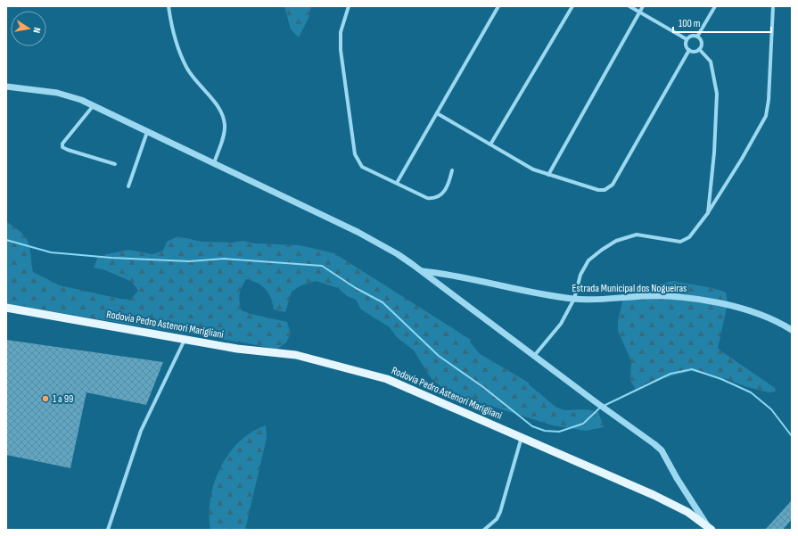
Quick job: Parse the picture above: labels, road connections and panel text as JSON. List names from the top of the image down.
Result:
{
  "streets": {
    "main road": ["Rodovia Pedro Astenori Marigliani"],
    "street": ["Estrada Municipal dos Nogueiras"]
  },
  "places": ["1 a 99"],
  "scale_bar": "100 m",
  "north": "right"
}
